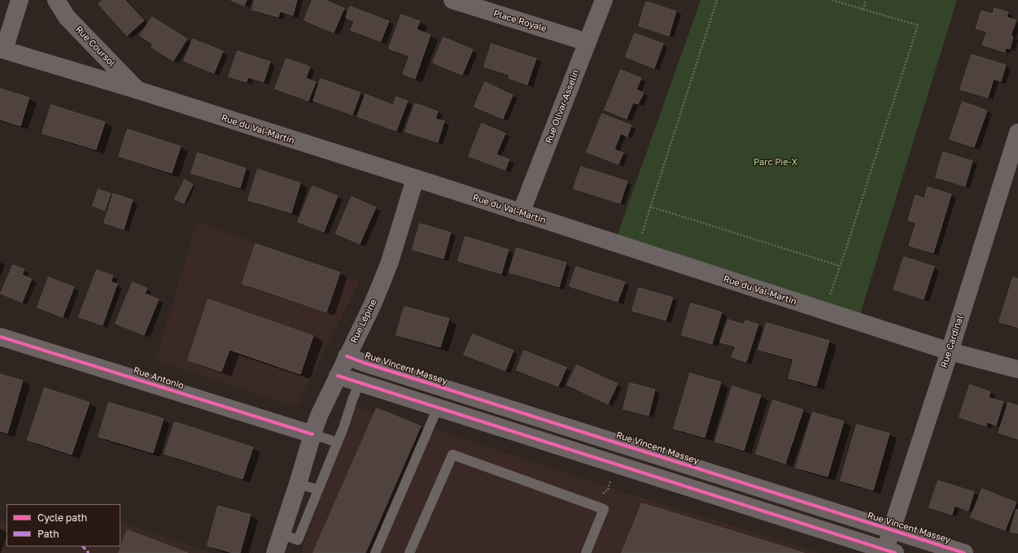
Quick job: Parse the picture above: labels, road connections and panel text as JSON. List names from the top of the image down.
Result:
{
  "streets": {
    "street": [
      "Place Royale",
      "Rue Coursol",
      "Rue Olivar-Asselin",
      "Rue du Val-Martin",
      "Rue Lépine",
      "Rue Cardinal",
      "Rue Vincent Massey",
      "Rue Antonio"
    ]
  },
  "crossings": [
    ["Place Royale", "Rue Olivar-Asselin"],
    ["Rue Coursol", "Rue du Val-Martin"],
    ["Rue Olivar-Asselin", "Rue du Val-Martin"],
    ["Rue du Val-Martin", "Rue Lépine"],
    ["Rue du Val-Martin", "Rue Cardinal"],
    ["Rue Lépine", "Rue Vincent Massey"],
    ["Rue Lépine", "Rue Antonio"],
    ["Rue Cardinal", "Rue Vincent Massey"]
  ],
  "parks": ["Parc Pie-X"],
  "legend": ["Cycle path", "Path"]
}
